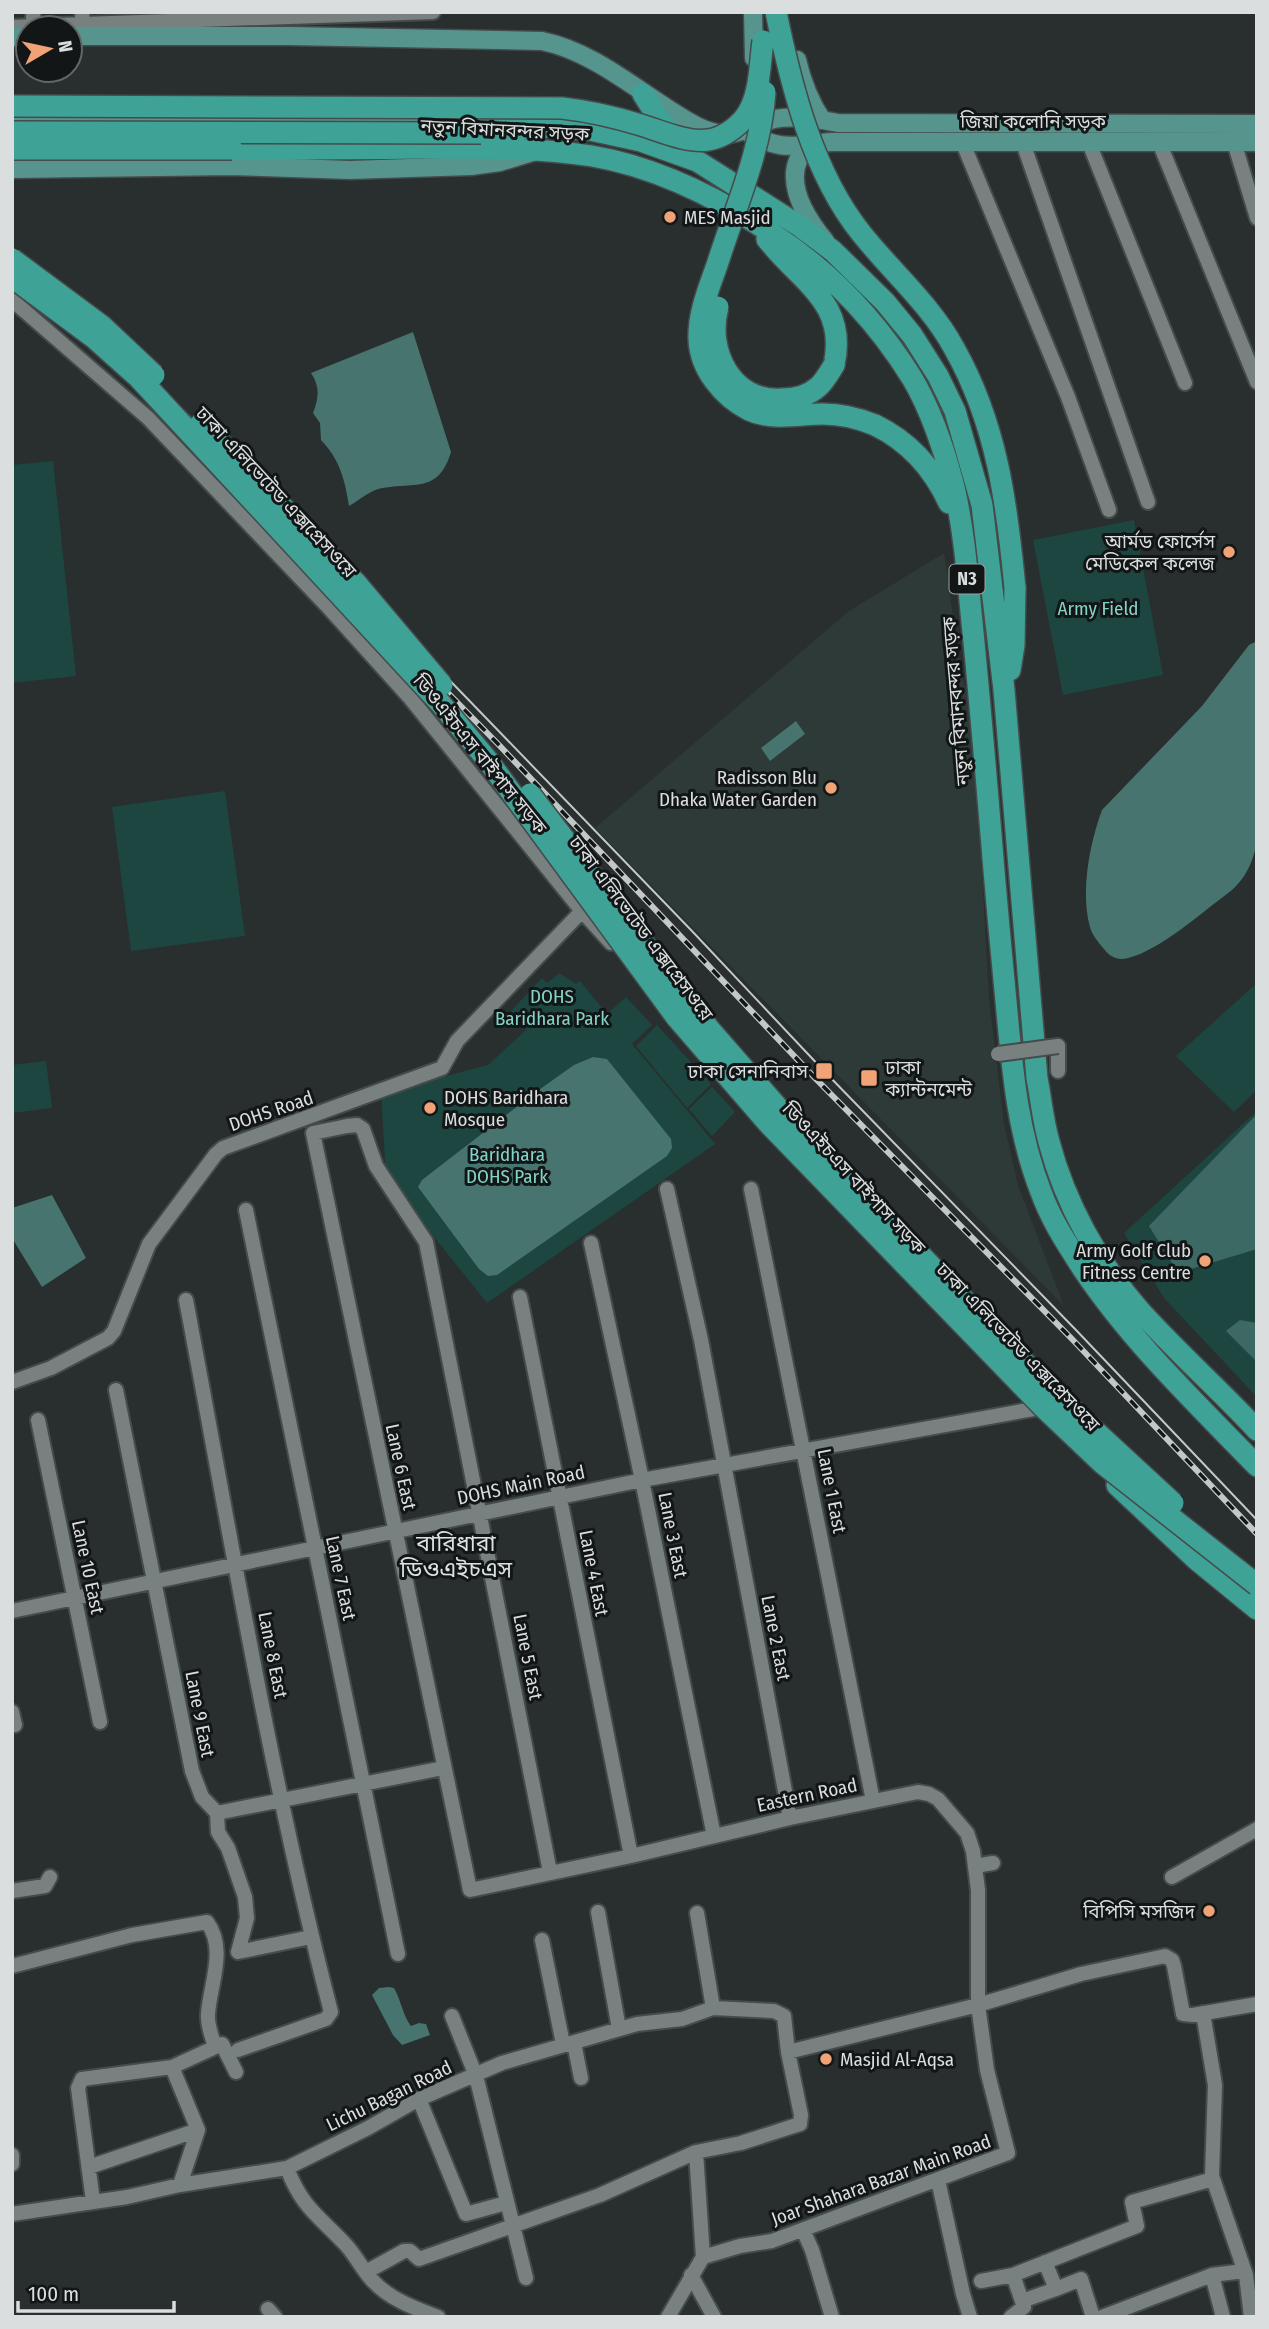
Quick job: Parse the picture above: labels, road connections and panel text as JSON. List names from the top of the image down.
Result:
{
  "streets": {
    "highway": ["নতুন বিমানবন্দর সড়ক", "ঢাকা এলিভেটেড এক্সপ্রেসওয়ে", "N3"],
    "main road": ["জিয়া কলোনি সড়ক"],
    "street": [
      "ডিওএইচএস বাইপাস সড়ক",
      "DOHS Road",
      "Lane 6 East",
      "DOHS Main Road",
      "Lane 1 East",
      "Lane 3 East",
      "Lane 10 East",
      "Lane 4 East",
      "Lane 7 East",
      "Lane 2 East",
      "Lane 8 East",
      "Lane 5 East",
      "Lane 9 East",
      "Eastern Road",
      "Lichu Bagan Road",
      "Joar Shahara Bazar Main Road"
    ]
  },
  "crossings": [
    ["ডিওএইচএস বাইপাস সড়ক", "DOHS Road"],
    ["ডিওএইচএস বাইপাস সড়ক", "DOHS Main Road"],
    ["Lane 6 East", "DOHS Main Road"],
    ["Lane 6 East", "Lane 5 East"],
    ["Lane 6 East", "Eastern Road"],
    ["DOHS Main Road", "Lane 1 East"],
    ["DOHS Main Road", "Lane 3 East"],
    ["DOHS Main Road", "Lane 10 East"],
    ["DOHS Main Road", "Lane 4 East"],
    ["DOHS Main Road", "Lane 7 East"],
    ["DOHS Main Road", "Lane 2 East"],
    ["DOHS Main Road", "Lane 8 East"],
    ["DOHS Main Road", "Lane 5 East"],
    ["DOHS Main Road", "Lane 9 East"],
    ["Lane 1 East", "Eastern Road"],
    ["Lane 3 East", "Eastern Road"],
    ["Lane 4 East", "Eastern Road"],
    ["Lane 2 East", "Eastern Road"],
    ["Lane 8 East", "Lane 9 East"],
    ["Lane 5 East", "Eastern Road"],
    ["Eastern Road", "Joar Shahara Bazar Main Road"]
  ],
  "districts": ["বারিধারা ডিওএইচএস"],
  "parks": ["Army Field", "DOHS Baridhara Park", "Baridhara DOHS Park"],
  "places": {
    "other": [
      "MES Masjid",
      "আর্মড ফোর্সেস মেডিকেল কলেজ",
      "Radisson Blu Dhaka Water Garden",
      "DOHS Baridhara Mosque",
      "Army Golf Club Fitness Centre",
      "বিপিসি মসজিদ",
      "Masjid Al-Aqsa"
    ],
    "transit": ["ঢাকা সেনানিবাস", "ঢাকা ক্যান্টনমেন্ট"]
  },
  "scale_bar": "100 m",
  "north": "right"
}
